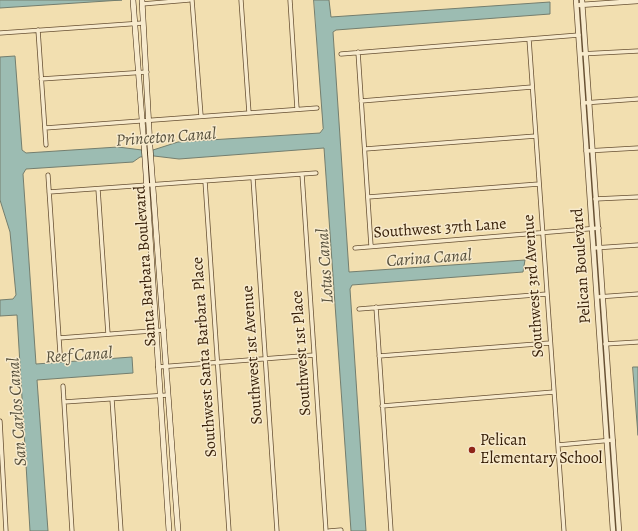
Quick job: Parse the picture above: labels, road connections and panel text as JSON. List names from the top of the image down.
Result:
{
  "streets": {
    "main road": ["Santa Barbara Boulevard"],
    "street": [
      "Southwest 37th Lane",
      "Pelican Boulevard",
      "Southwest 3rd Avenue",
      "Southwest 1st Place",
      "Southwest 1st Avenue",
      "Southwest Santa Barbara Place"
    ]
  },
  "crossings": [
    ["Southwest 37th Lane", "Pelican Boulevard"],
    ["Southwest 37th Lane", "Southwest 3rd Avenue"]
  ],
  "water": [
    "Princeton Canal",
    "Carina Canal",
    "Lotus Canal",
    "Reef Canal",
    "San Carlos Canal"
  ],
  "places": ["Pelican Elementary School"]
}
